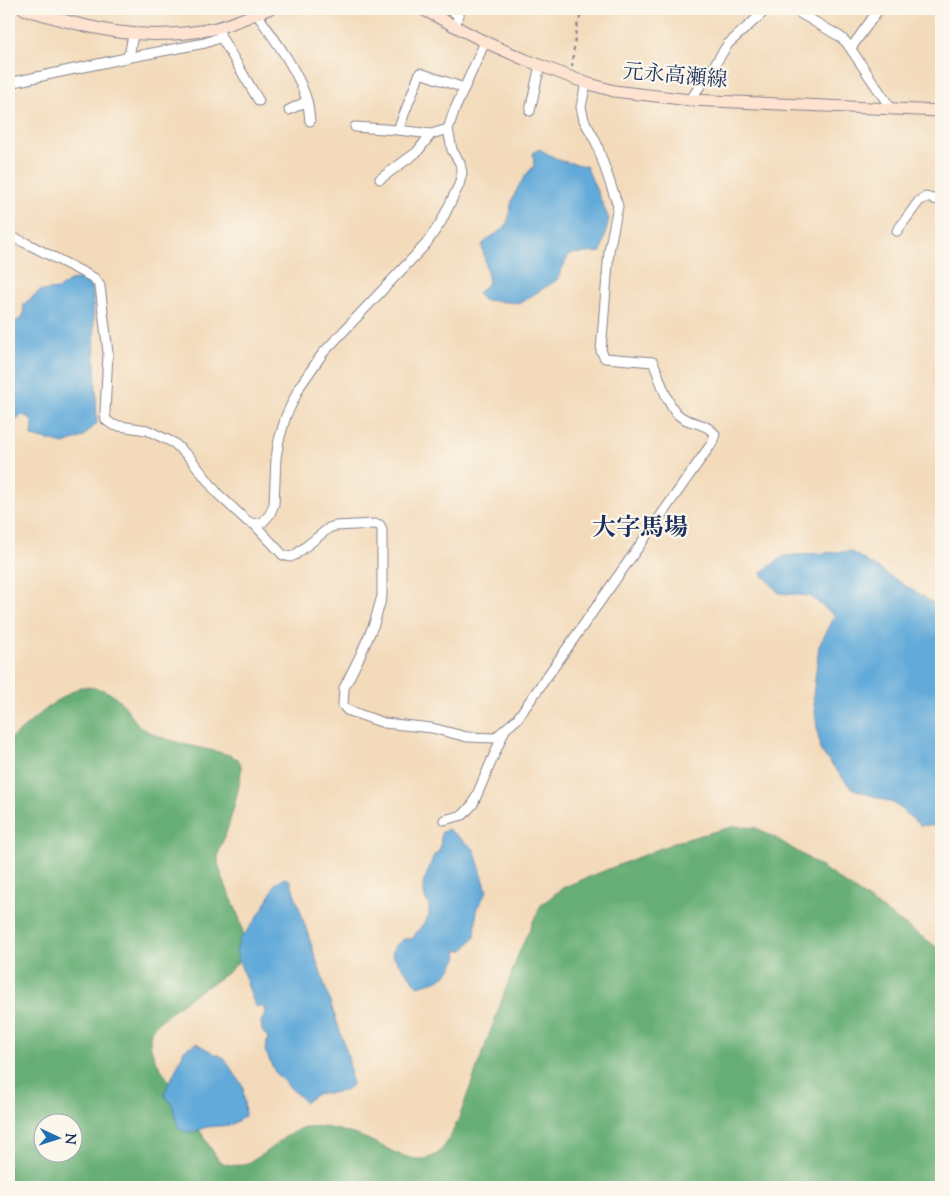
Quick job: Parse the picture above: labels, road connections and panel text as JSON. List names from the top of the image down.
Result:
{
  "streets": {
    "main road": ["元永高瀬線"]
  },
  "districts": ["大字馬場"],
  "north": "right"
}
